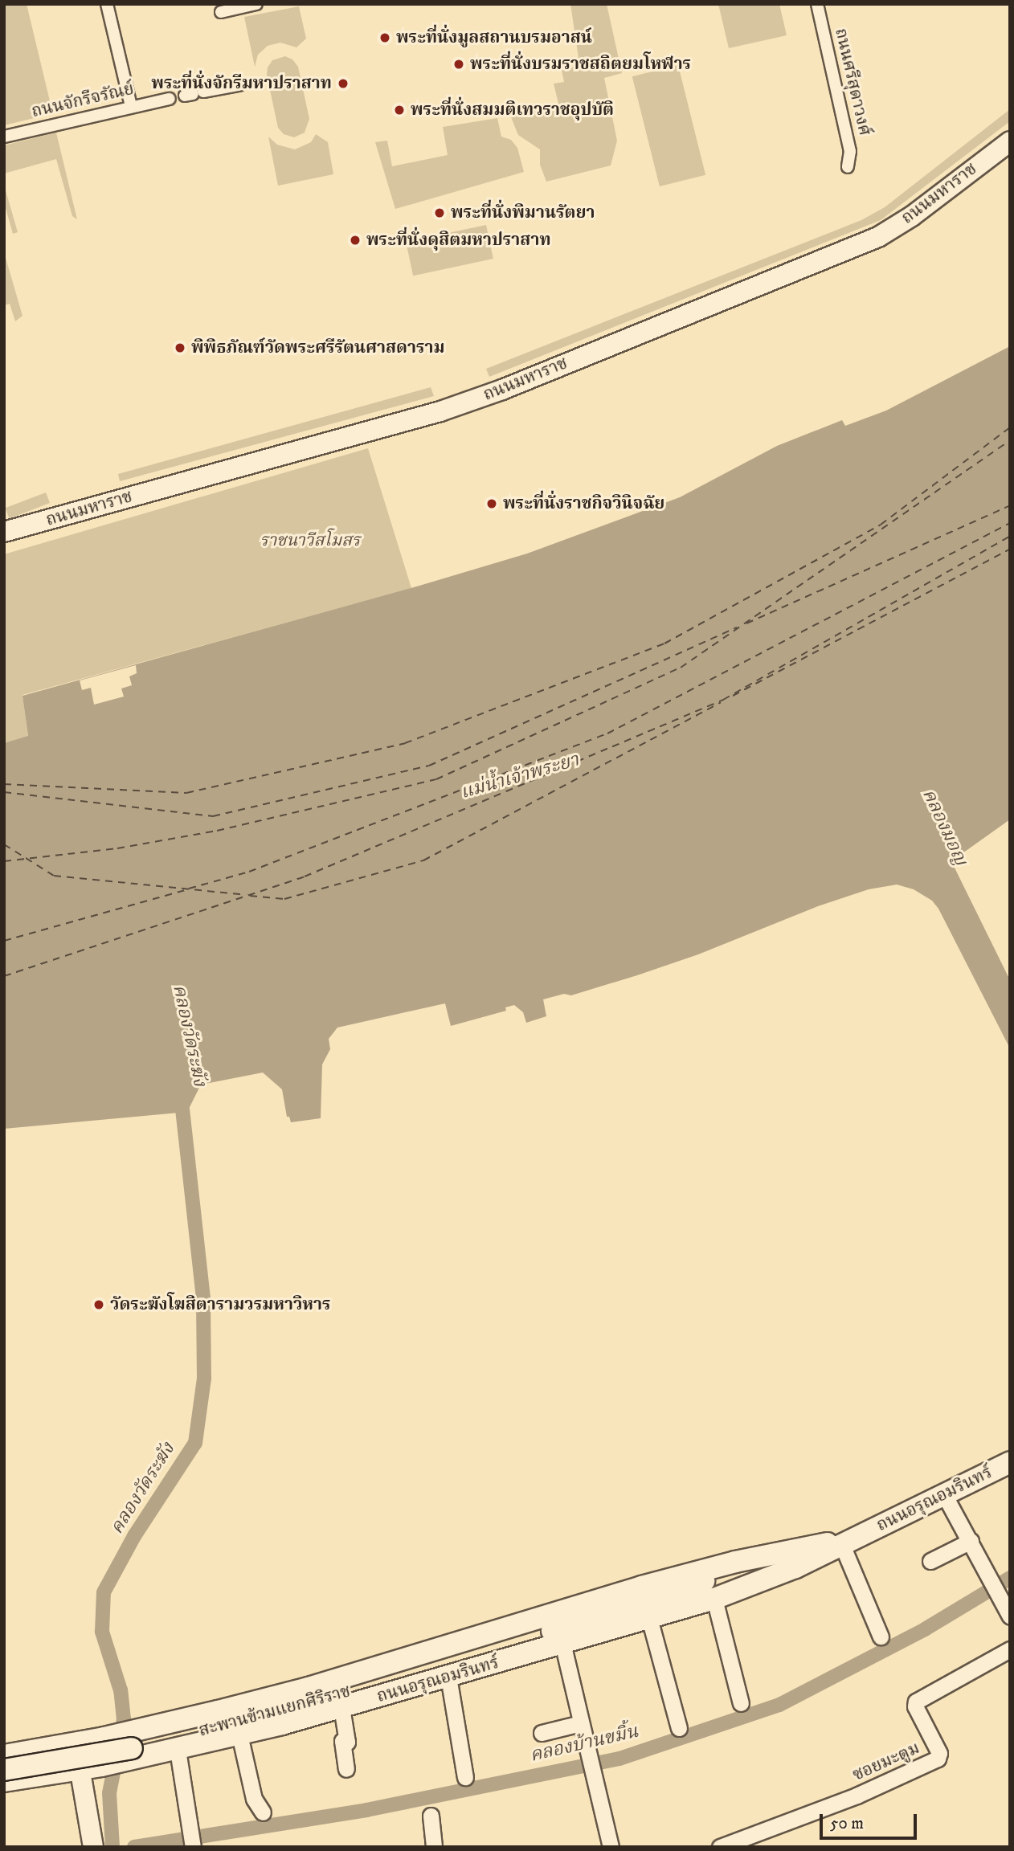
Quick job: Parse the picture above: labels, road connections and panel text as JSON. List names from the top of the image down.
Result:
{
  "streets": {
    "main road": ["ถนนอรุณอมรินทร์", "สะพานข้ามแยกศิริราช"],
    "street": [
      "ถนนศรีสุดาวงศ์",
      "ถนนจักรีจรัณย์",
      "ถนนมหาราช",
      "ซอยมะตูม"
    ]
  },
  "crossings": [
    ["ถนนอรุณอมรินทร์", "สะพานข้ามแยกศิริราช"]
  ],
  "water": [
    "แม่น้ำเจ้าพระยา",
    "คลองมอญ",
    "คลองวัดระฆัง",
    "คลองบ้านขมิ้น"
  ],
  "parks": ["ราชนาวีสโมสร"],
  "places": [
    "พระที่นั่งมูลสถานบรมอาสน์",
    "พระที่นั่งบรมราชสถิตยมโหฬาร",
    "พระที่นั่งจักรีมหาปราสาท",
    "พระที่นั่งสมมติเทวราชอุปบัติ",
    "พระที่นั่งพิมานรัตยา",
    "พระที่นั่งดุสิตมหาปราสาท",
    "พิพิธภัณฑ์วัดพระศรีรัตนศาสดาราม",
    "พระที่นั่งราชกิจวินิจฉัย",
    "วัดระฆังโฆสิตารามวรมหาวิหาร"
  ],
  "scale_bar": "50 m"
}
